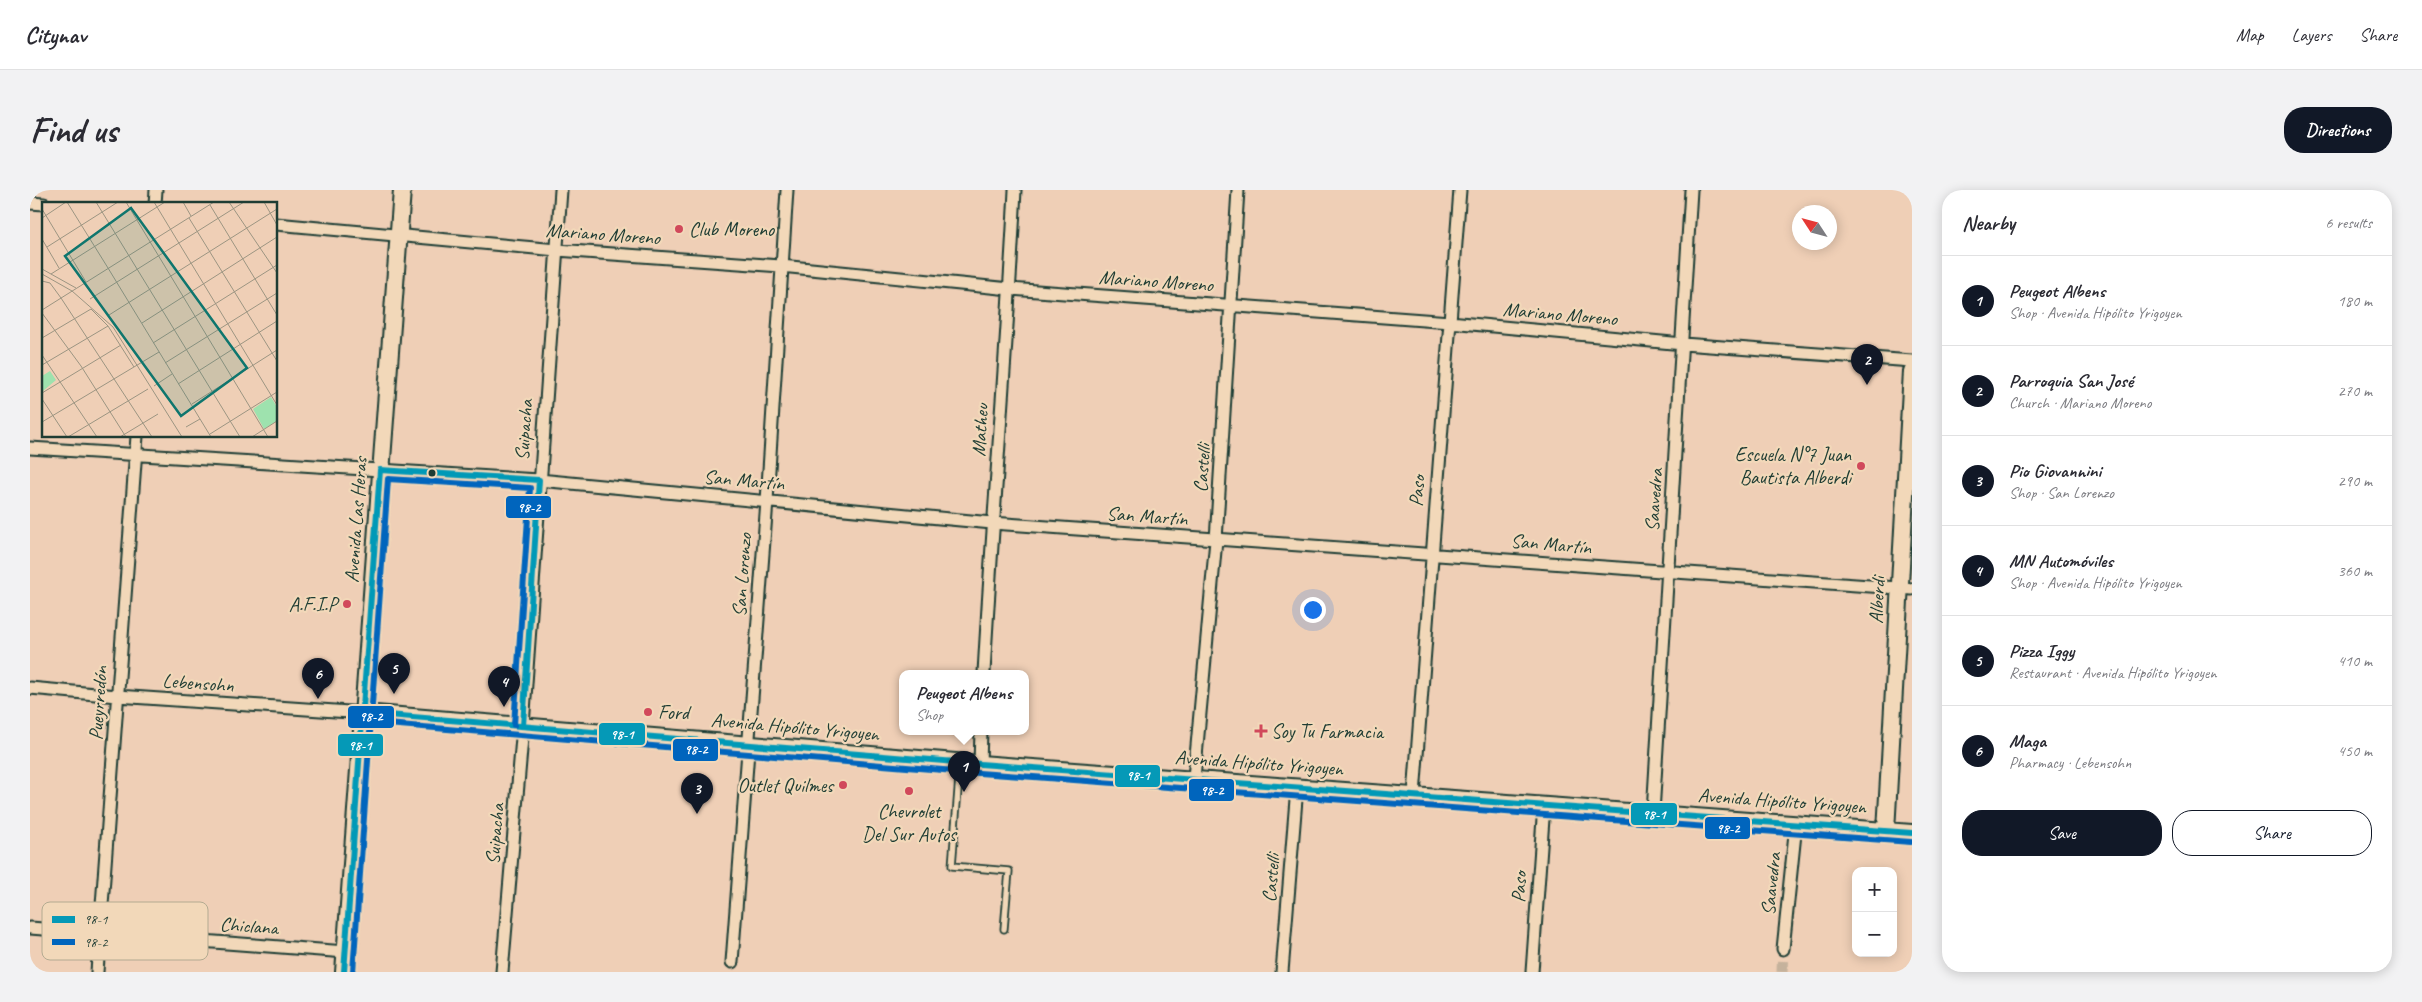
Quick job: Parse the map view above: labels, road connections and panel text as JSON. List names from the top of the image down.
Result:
{
  "streets": {
    "main road": ["Avenida Las Heras", "Alberdi", "Avenida Hipólito Yrigoyen"],
    "street": [
      "Mariano Moreno",
      "Suipacha",
      "Matheu",
      "Castelli",
      "San Martín",
      "Paso",
      "Saavedra",
      "San Lorenzo",
      "Lebensohn",
      "Pueyrredón",
      "Chiclana"
    ]
  },
  "crossings": [
    ["Mariano Moreno", "Suipacha"],
    ["Mariano Moreno", "Matheu"],
    ["Mariano Moreno", "Castelli"],
    ["Mariano Moreno", "Paso"],
    ["Mariano Moreno", "Saavedra"],
    ["Mariano Moreno", "Avenida Las Heras"],
    ["Mariano Moreno", "San Lorenzo"],
    ["Suipacha", "San Martín"],
    ["Suipacha", "Avenida Hipólito Yrigoyen"],
    ["Matheu", "San Martín"],
    ["Castelli", "San Martín"],
    ["Castelli", "Avenida Hipólito Yrigoyen"],
    ["San Martín", "Paso"],
    ["San Martín", "Saavedra"],
    ["San Martín", "Avenida Las Heras"],
    ["San Martín", "San Lorenzo"],
    ["San Martín", "Alberdi"],
    ["San Martín", "Pueyrredón"],
    ["Paso", "Avenida Hipólito Yrigoyen"],
    ["Saavedra", "Avenida Hipólito Yrigoyen"],
    ["Avenida Las Heras", "Lebensohn"],
    ["Avenida Las Heras", "Avenida Hipólito Yrigoyen"],
    ["Avenida Las Heras", "Chiclana"],
    ["San Lorenzo", "Avenida Hipólito Yrigoyen"],
    ["Alberdi", "Avenida Hipólito Yrigoyen"],
    ["Lebensohn", "Pueyrredón"],
    ["Lebensohn", "Avenida Hipólito Yrigoyen"]
  ],
  "places": {
    "other": [
      "Club Moreno",
      "Escuela N°7 Juan Bautista Alberdi",
      "A.F.I.P",
      "Ford",
      "Outlet Quilmes",
      "Chevrolet Del Sur Autos"
    ],
    "health": ["Soy Tu Farmacia"]
  },
  "lines": ["transit line 98-1", "transit line 98-2"],
  "legend": ["98-1", "98-2"],
  "north": "top left",
  "page": {
    "header": "Citynav",
    "nav": ["Map", "Layers", "Share"],
    "buttons": [
      "Directions",
      ["Save", "Share"]
    ],
    "title": "Find us",
    "heading": ["Nearby", "6 results"],
    "list": [
      {
        "mark": "1",
        "name": "Peugeot Albens",
        "note": "Shop · Avenida Hipólito Yrigoyen",
        "value": "180 m"
      },
      {
        "mark": "2",
        "name": "Parroquia San José",
        "note": "Church · Mariano Moreno",
        "value": "270 m"
      },
      {
        "mark": "3",
        "name": "Pio Giovannini",
        "note": "Shop · San Lorenzo",
        "value": "290 m"
      },
      {
        "mark": "4",
        "name": "MN Automóviles",
        "note": "Shop · Avenida Hipólito Yrigoyen",
        "value": "360 m"
      },
      {
        "mark": "5",
        "name": "Pizza Iggy",
        "note": "Restaurant · Avenida Hipólito Yrigoyen",
        "value": "410 m"
      },
      {
        "mark": "6",
        "name": "Maga",
        "note": "Pharmacy · Lebensohn",
        "value": "450 m"
      }
    ],
    "pins": [
      "2",
      "5",
      "6",
      "4",
      "1",
      "3"
    ],
    "popup": ["Peugeot Albens", "Shop"],
    "map_buttons": ["+", "−"]
  }
}
